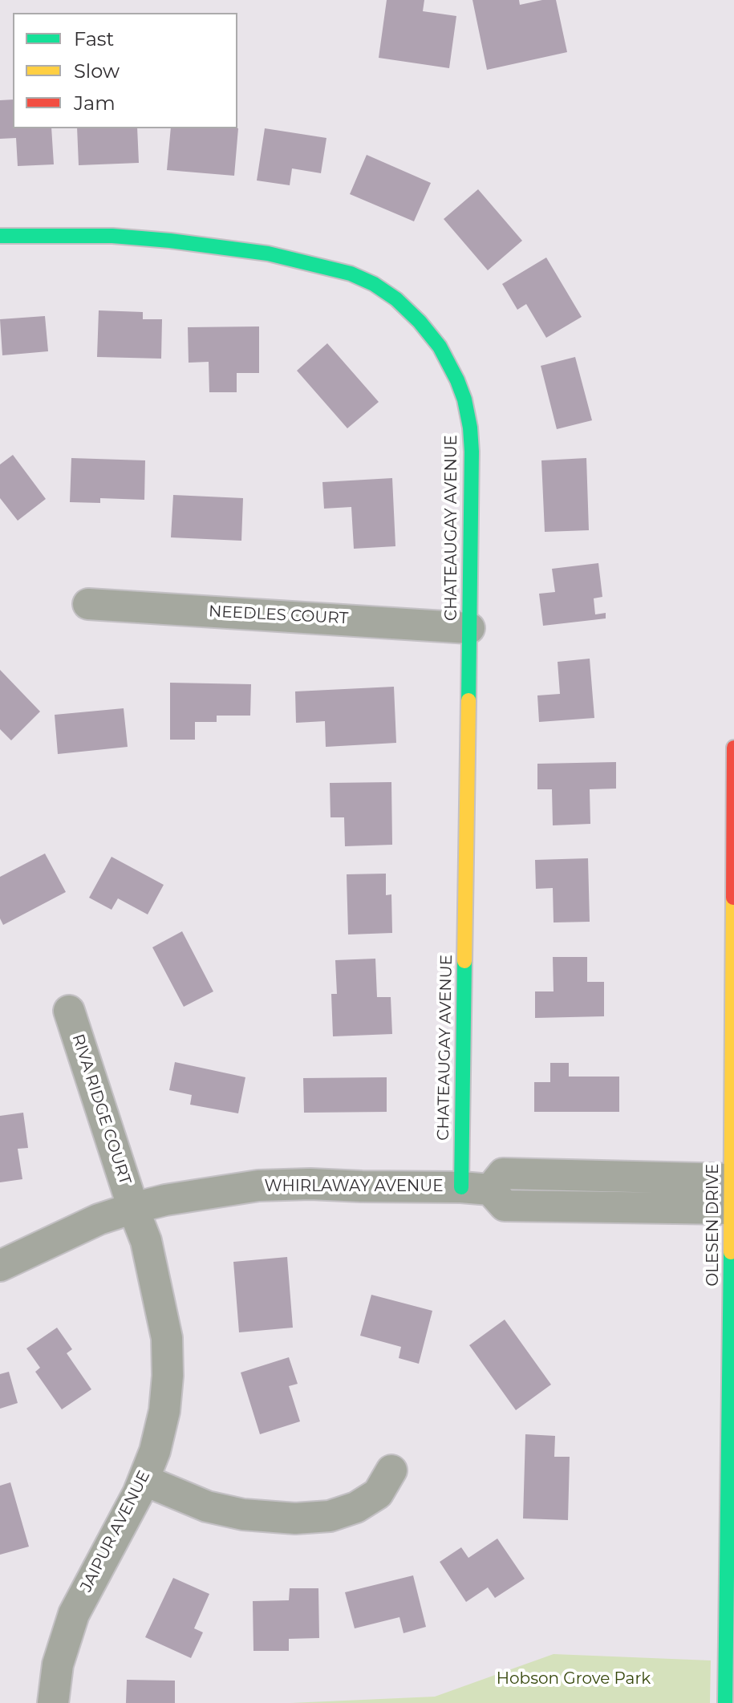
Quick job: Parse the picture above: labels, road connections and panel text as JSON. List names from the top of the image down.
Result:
{
  "streets": {
    "street": [
      "CHATEAUGAY AVENUE",
      "NEEDLES COURT",
      "RIVA RIDGE COURT",
      "WHIRLAWAY AVENUE",
      "OLESEN DRIVE",
      "JAIPUR AVENUE"
    ]
  },
  "crossings": [
    ["CHATEAUGAY AVENUE", "NEEDLES COURT"],
    ["CHATEAUGAY AVENUE", "WHIRLAWAY AVENUE"],
    ["RIVA RIDGE COURT", "WHIRLAWAY AVENUE"],
    ["RIVA RIDGE COURT", "JAIPUR AVENUE"],
    ["WHIRLAWAY AVENUE", "JAIPUR AVENUE"]
  ],
  "parks": ["Hobson Grove Park"],
  "legend": ["Fast", "Slow", "Jam"]
}
